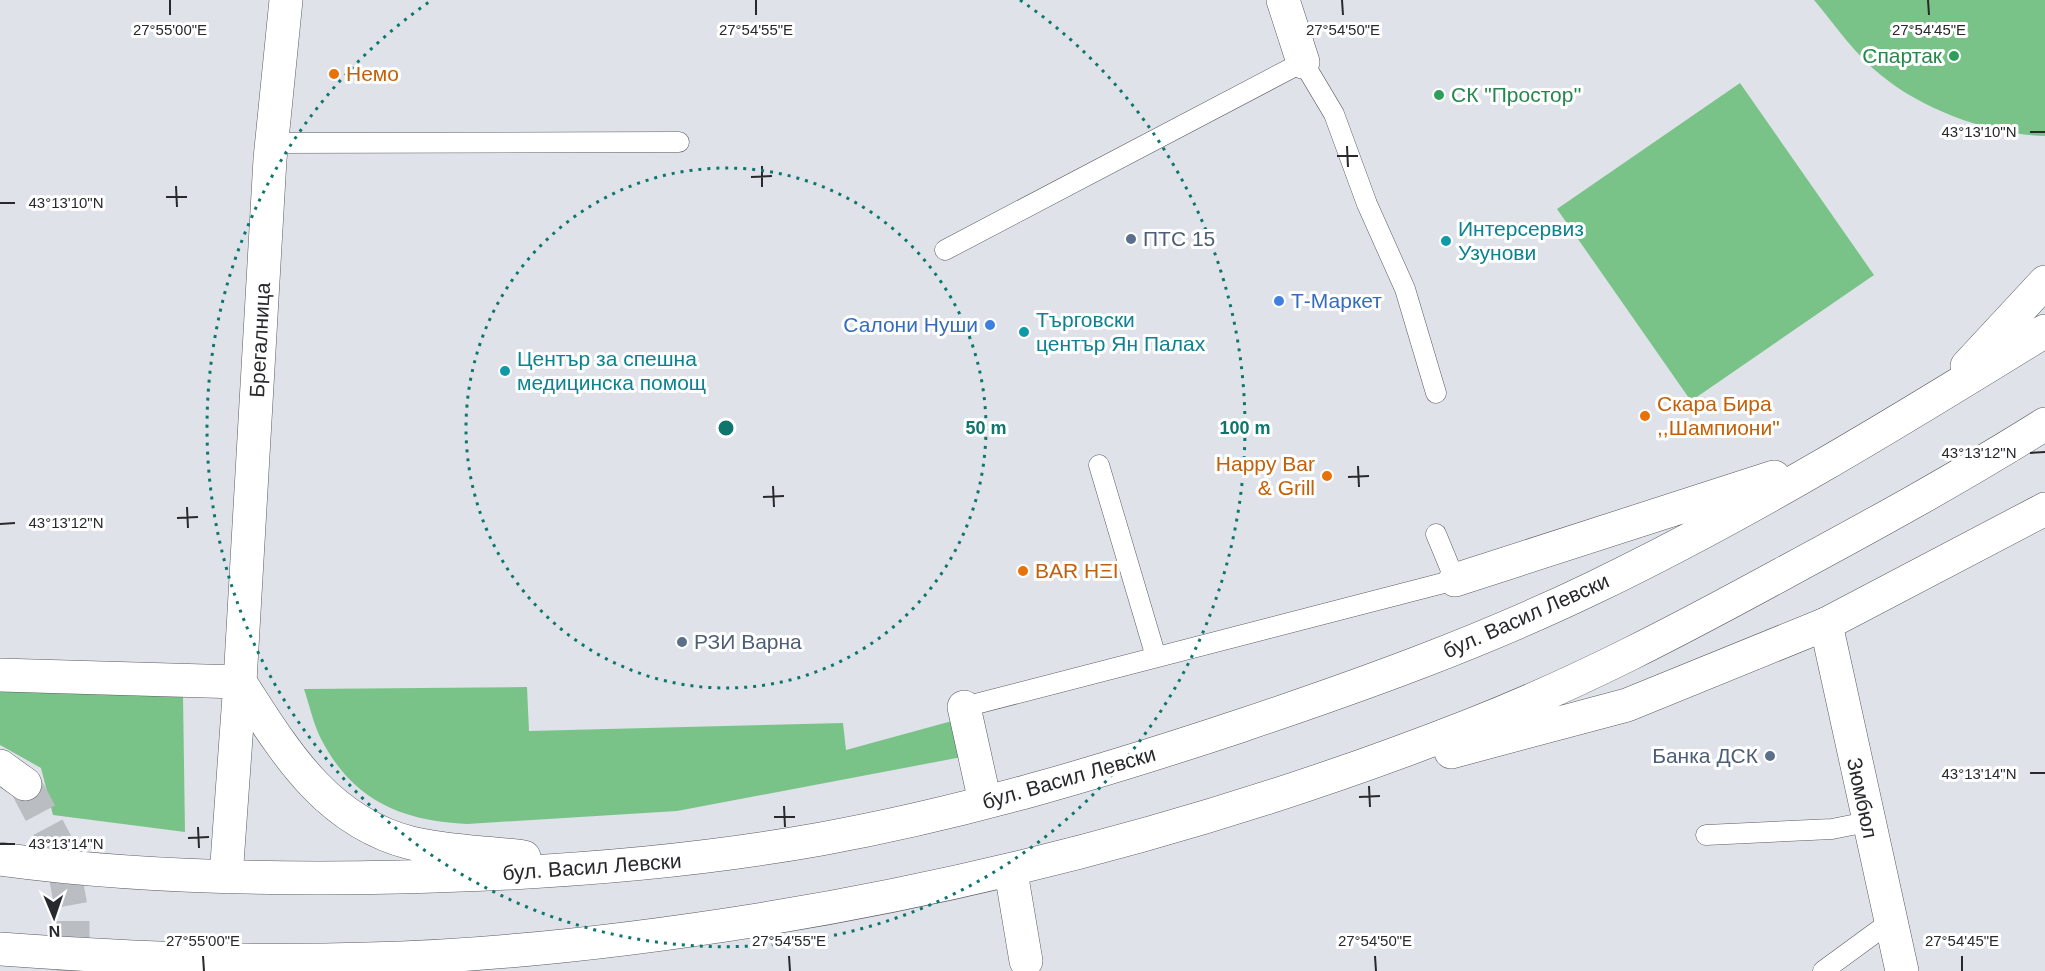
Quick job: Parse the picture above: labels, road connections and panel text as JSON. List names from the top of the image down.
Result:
{
  "streets": {
    "main road": ["Брегалница", "бул. Васил Левски", "Зюмбюл"]
  },
  "crossings": [
    ["Брегалница", "бул. Васил Левски"]
  ],
  "places": [
    "Спартак",
    "Немо",
    "СК \"Простор''",
    "ПТС 15",
    "Интерсервиз Узунови",
    "Т-Маркет",
    "Салони Нуши",
    "Търговски център Ян Палах",
    "Център за спешна медицинска помощ",
    "Скара Бира ,,Шампиони\"",
    "Happy Bar & Grill",
    "BAR HΞI",
    "РЗИ Варна",
    "Банка ДСК"
  ],
  "north": "bottom",
  "coordinates": [
    "27°55'00\"E",
    "27°54'55\"E",
    "27°54'50\"E",
    "27°54'45\"E",
    "43°13'10\"N",
    "43°13'12\"N",
    "43°13'14\"N"
  ],
  "rings": ["50 m", "100 m"]
}
